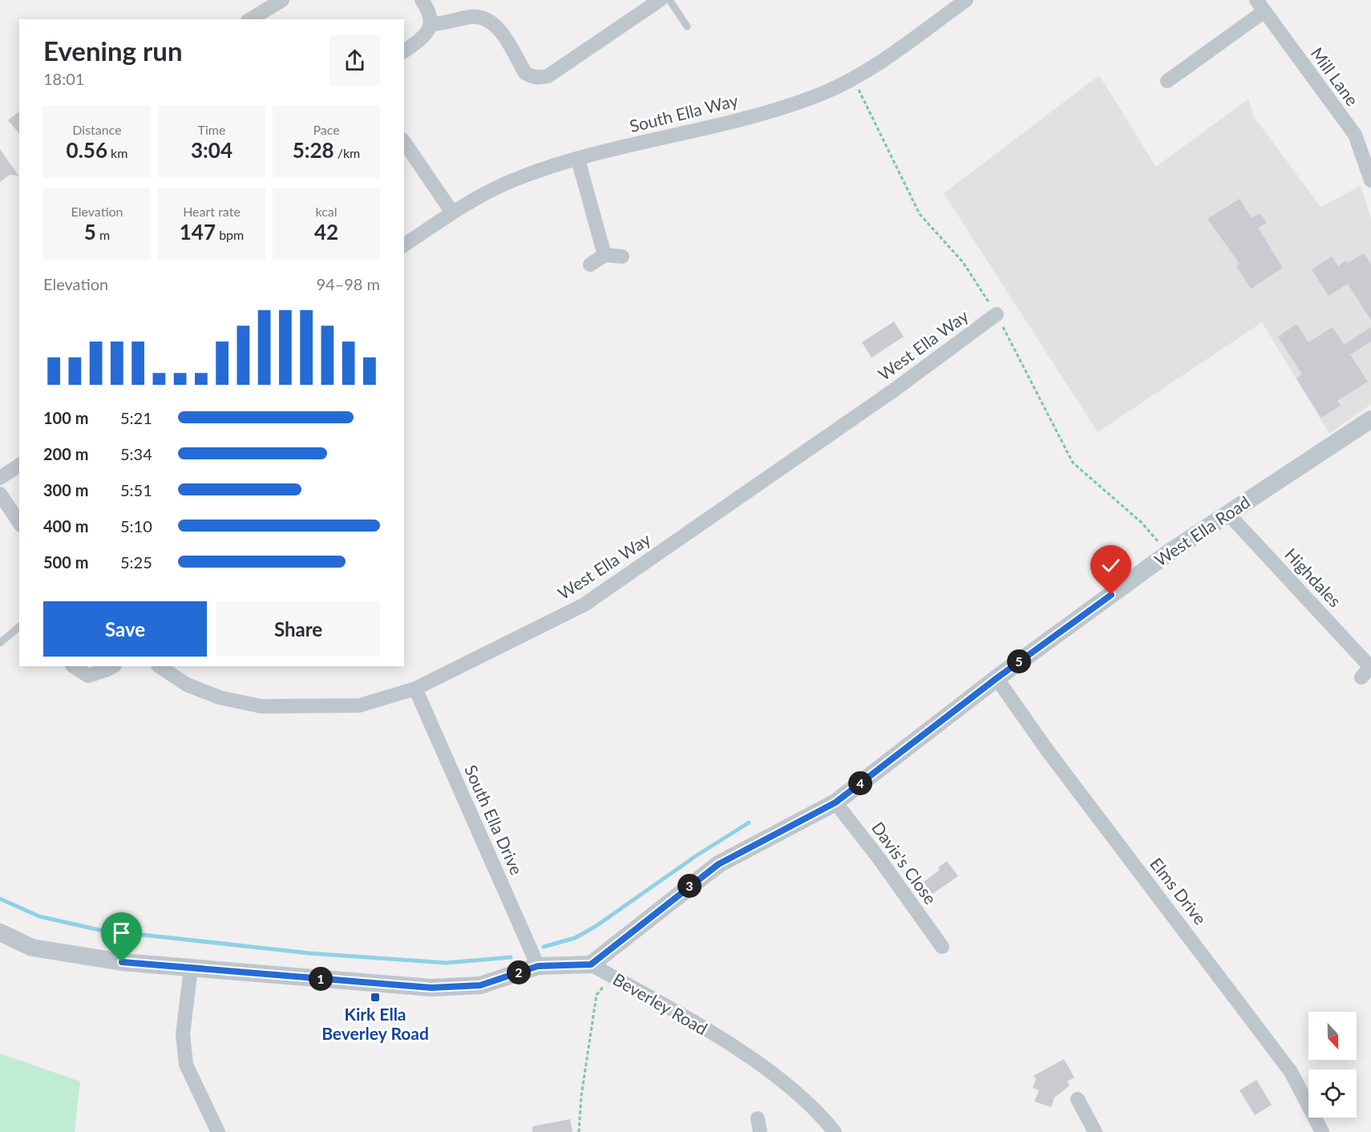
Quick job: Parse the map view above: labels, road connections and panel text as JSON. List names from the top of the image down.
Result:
{
  "streets": {
    "street": [
      "Mill Lane",
      "South Ella Way",
      "West Ella Way",
      "West Ella Road",
      "Highdales",
      "South Ella Drive",
      "Davis's Close",
      "Elms Drive",
      "Beverley Road"
    ]
  },
  "crossings": [
    ["West Ella Way", "South Ella Drive"],
    ["West Ella Road", "Highdales"],
    ["West Ella Road", "Davis's Close"],
    ["West Ella Road", "Elms Drive"],
    ["West Ella Road", "Beverley Road"]
  ],
  "places": {
    "transit": ["Kirk Ella Beverley Road"]
  },
  "north": "bottom",
  "page": {
    "heading": ["Evening run", "18:01"],
    "stats": [
      ["Distance", "0.56 km"],
      ["Time", "3:04"],
      ["Pace", "5:28 /km"],
      ["Elevation", "5 m"],
      ["Heart rate", "147 bpm"],
      ["kcal", "42"]
    ],
    "chart": ["Elevation", "94–98 m"],
    "list": [
      {
        "name": "100 m",
        "note": "5:21"
      },
      {
        "name": "200 m",
        "note": "5:34"
      },
      {
        "name": "300 m",
        "note": "5:51"
      },
      {
        "name": "400 m",
        "note": "5:10"
      },
      {
        "name": "500 m",
        "note": "5:25"
      }
    ],
    "buttons": ["Save", "Share"],
    "pins": [
      "5",
      "4",
      "3",
      "2",
      "1"
    ]
  }
}
